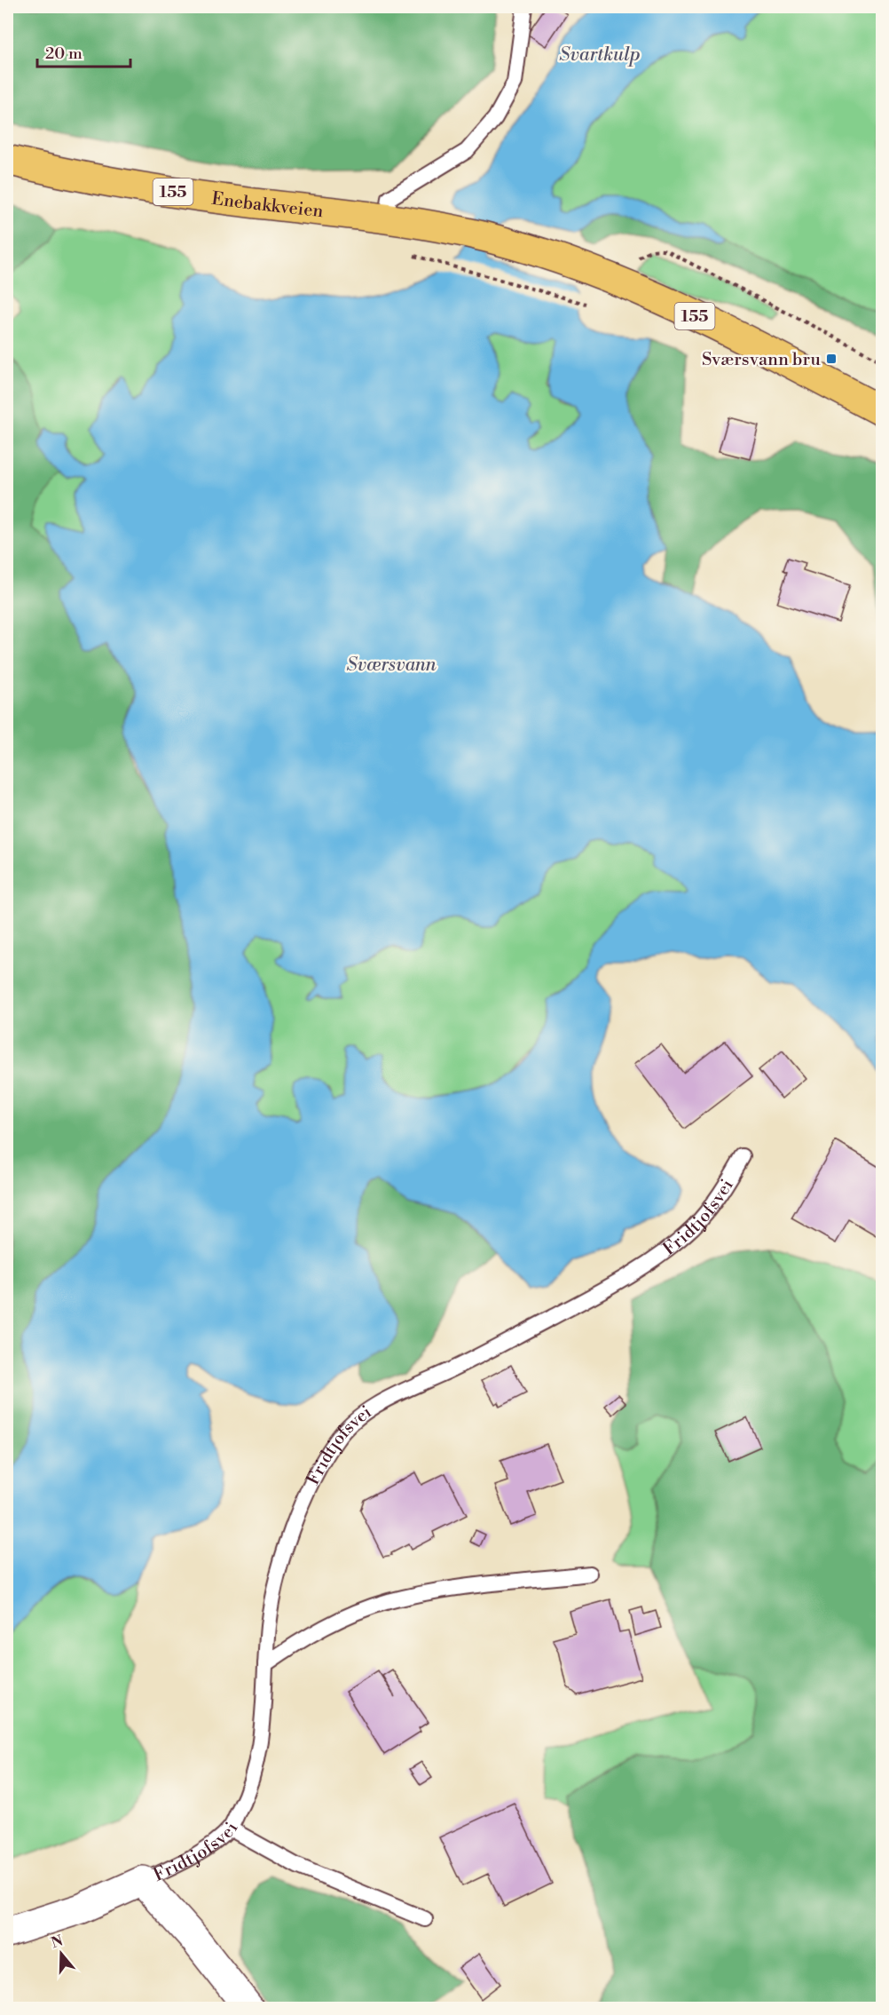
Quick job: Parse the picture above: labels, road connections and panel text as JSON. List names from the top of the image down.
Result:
{
  "streets": {
    "main road": ["155", "Enebakkveien"],
    "street": ["Fridtjofsvei"]
  },
  "water": ["Svartkulp", "Sværsvann"],
  "places": {
    "transit": ["Sværsvann bru"]
  },
  "scale_bar": "20 m",
  "north": "top"
}
